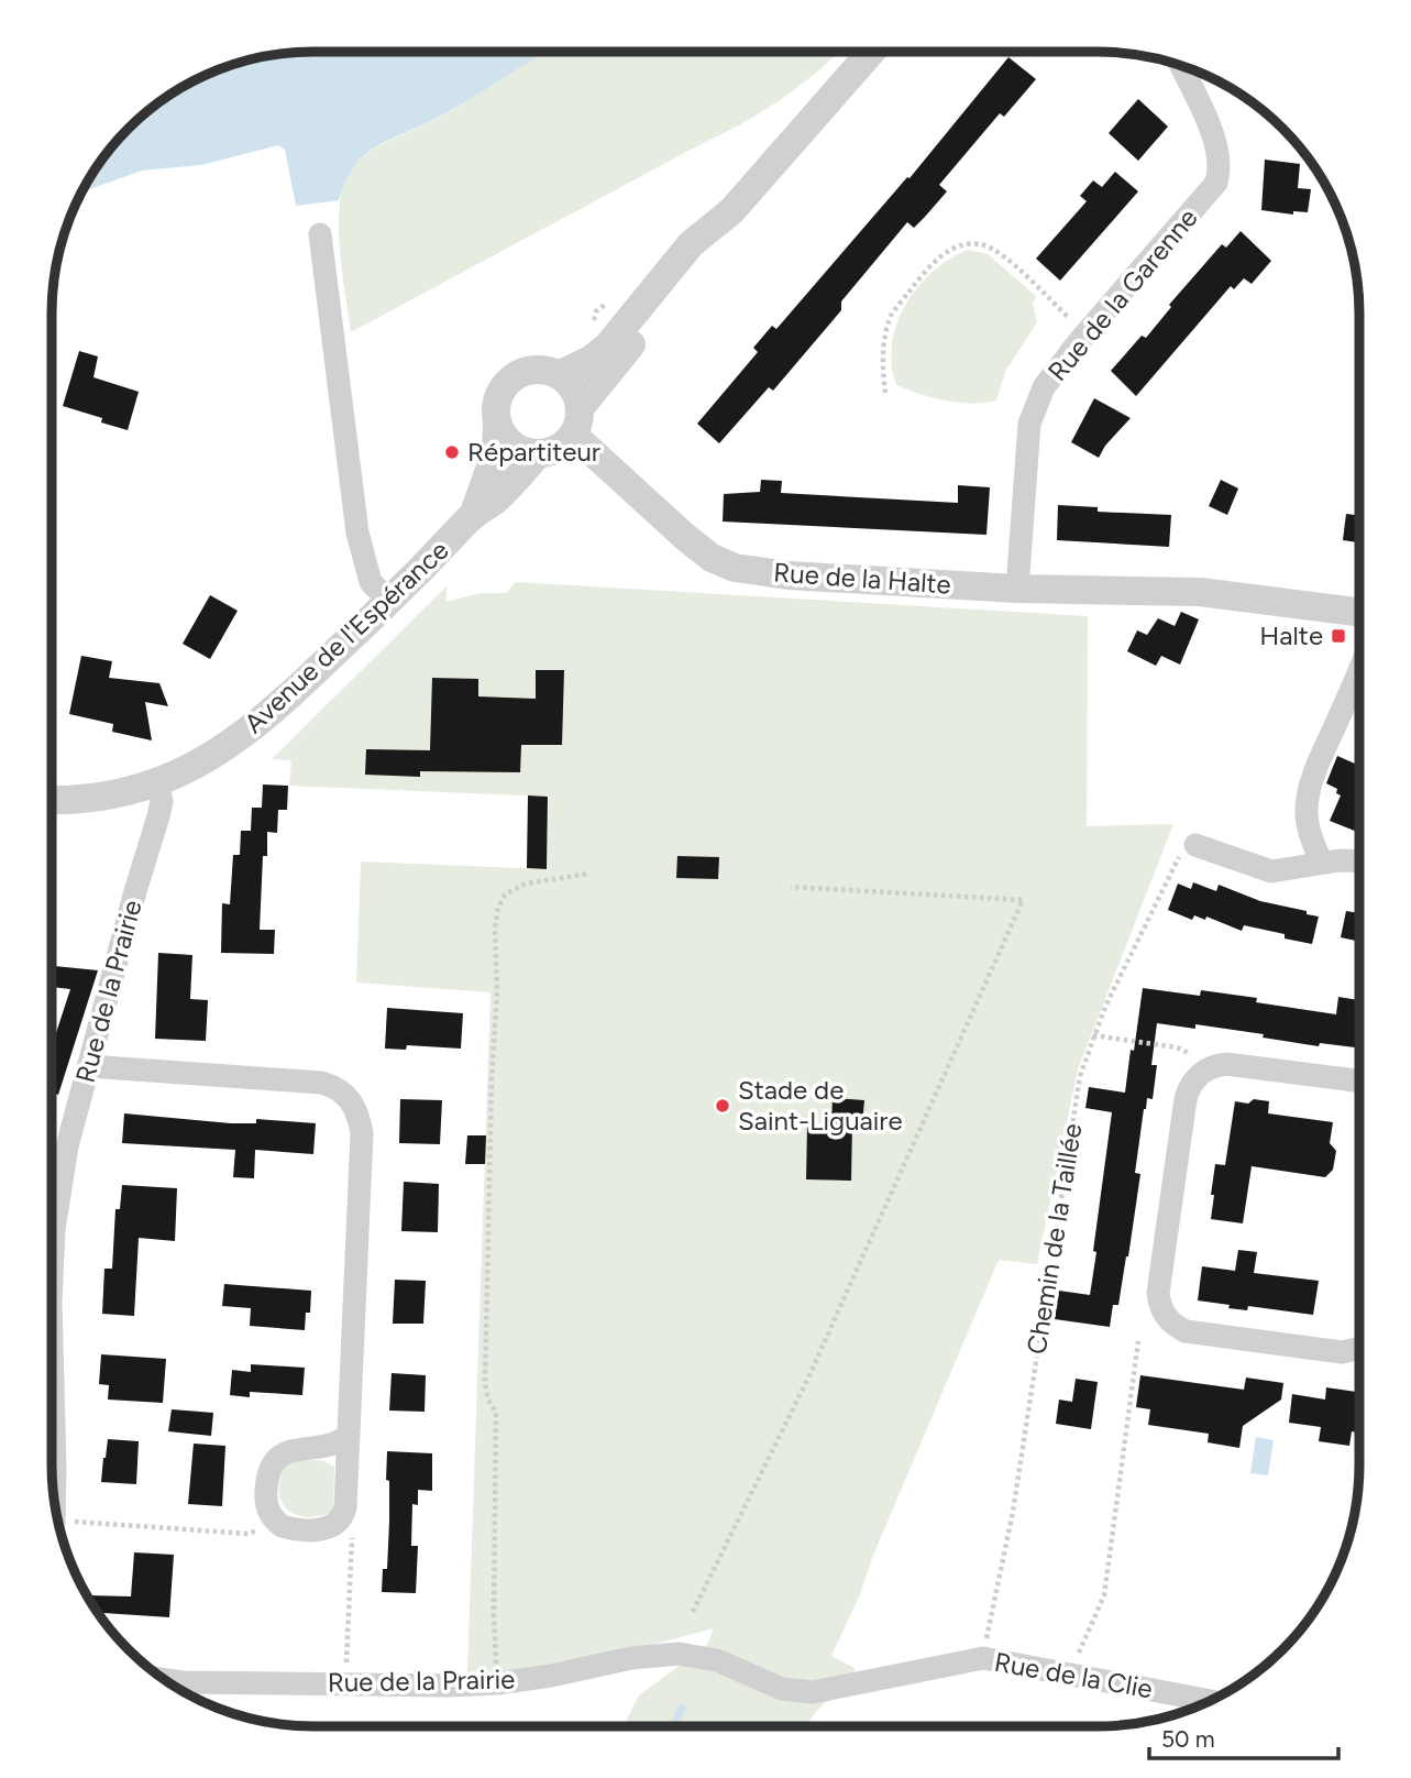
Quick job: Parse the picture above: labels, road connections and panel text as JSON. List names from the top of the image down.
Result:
{
  "streets": {
    "street": [
      "Rue de la Garenne",
      "Rue de la Halte",
      "Avenue de l'Espérance",
      "Rue de la Prairie",
      "Rue de la Clie"
    ],
    "path": ["Chemin de la Taillée"]
  },
  "crossings": [
    ["Rue de la Garenne", "Rue de la Halte"],
    ["Rue de la Halte", "Avenue de l'Espérance"],
    ["Avenue de l'Espérance", "Rue de la Prairie"],
    ["Rue de la Prairie", "Rue de la Clie"],
    ["Chemin de la Taillée", "Rue de la Clie"]
  ],
  "places": {
    "other": ["Répartiteur", "Stade de Saint-Liguaire"],
    "transit": ["Halte"]
  },
  "scale_bar": "50 m"
}
